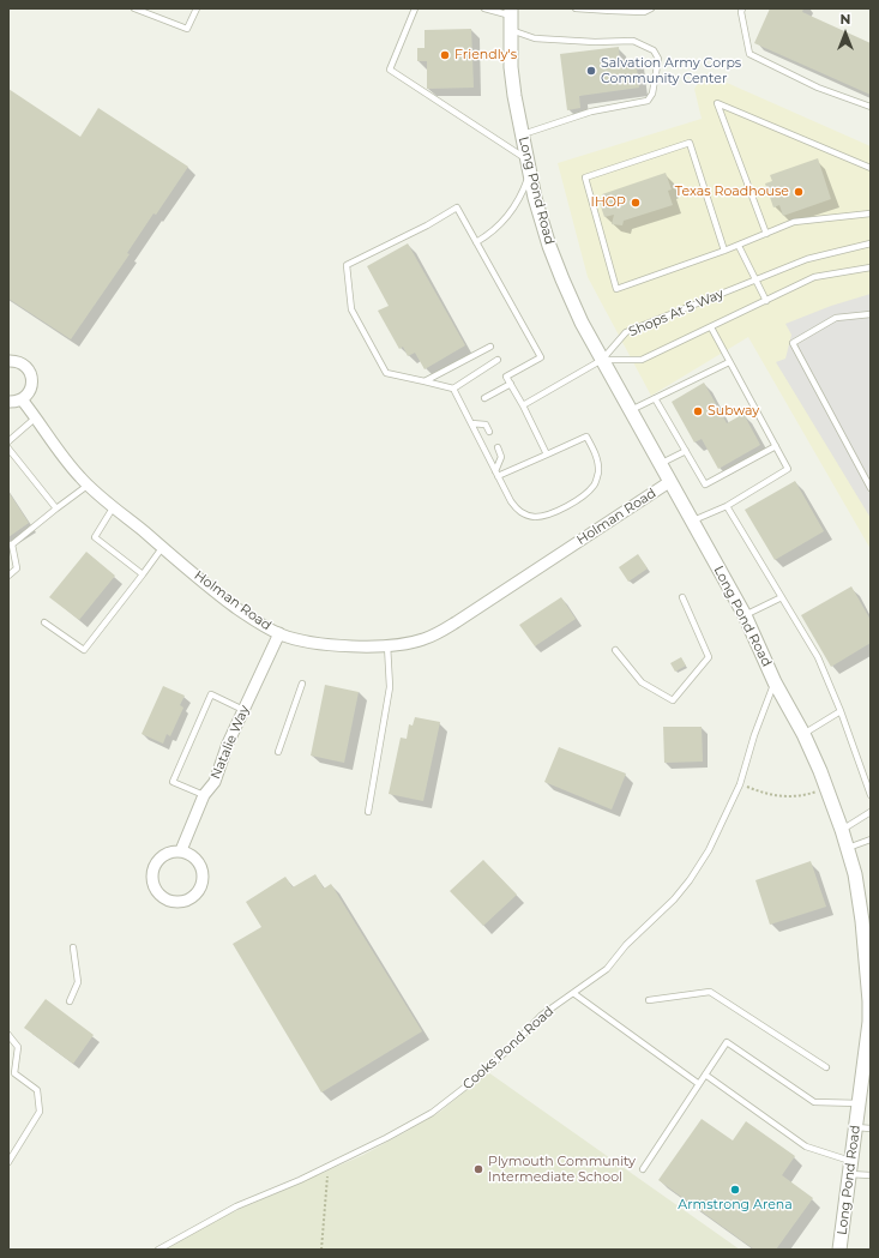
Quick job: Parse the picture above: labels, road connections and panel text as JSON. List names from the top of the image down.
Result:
{
  "streets": {
    "street": ["Long Pond Road", "Holman Road", "Natalie Way"],
    "lane": ["Shops At 5 Way", "Cooks Pond Road"]
  },
  "crossings": [
    ["Long Pond Road", "Shops At 5 Way"],
    ["Long Pond Road", "Holman Road"],
    ["Long Pond Road", "Cooks Pond Road"],
    ["Holman Road", "Natalie Way"]
  ],
  "places": [
    "Friendly's",
    "Salvation Army Corps Community Center",
    "Texas Roadhouse",
    "IHOP",
    "Subway",
    "Plymouth Community Intermediate School",
    "Armstrong Arena"
  ],
  "north": "top"
}
